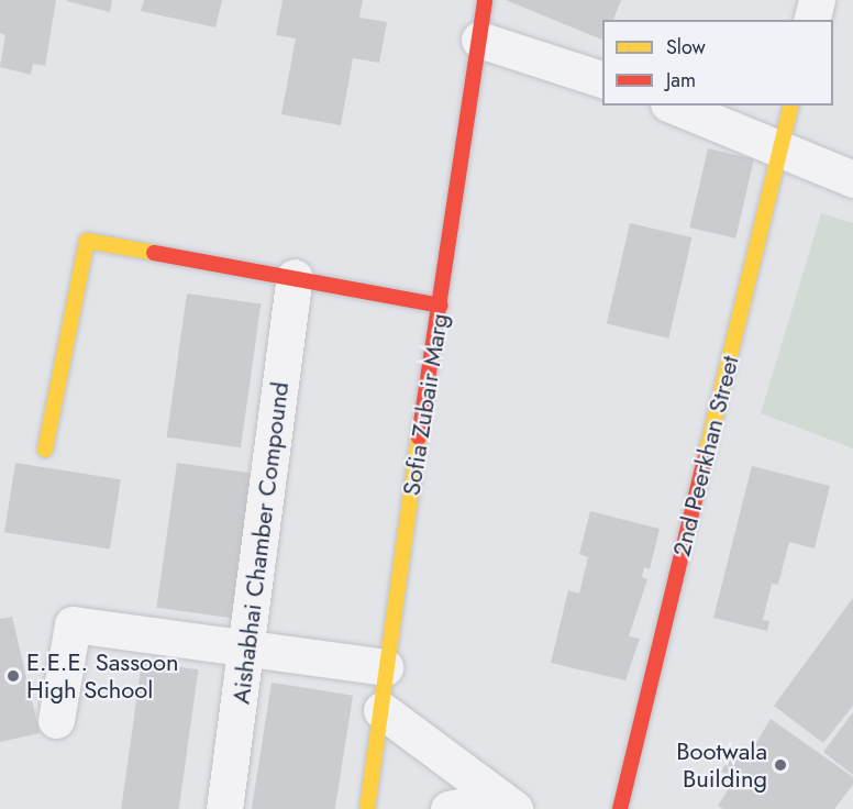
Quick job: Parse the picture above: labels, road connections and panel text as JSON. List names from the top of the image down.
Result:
{
  "streets": {
    "street": ["Sofia Zubair Marg", "2nd Peerkhan Street", "Aishabhai Chamber Compound"]
  },
  "places": ["E.E.E. Sassoon High School", "Bootwala Building"],
  "legend": ["Slow", "Jam"]
}
